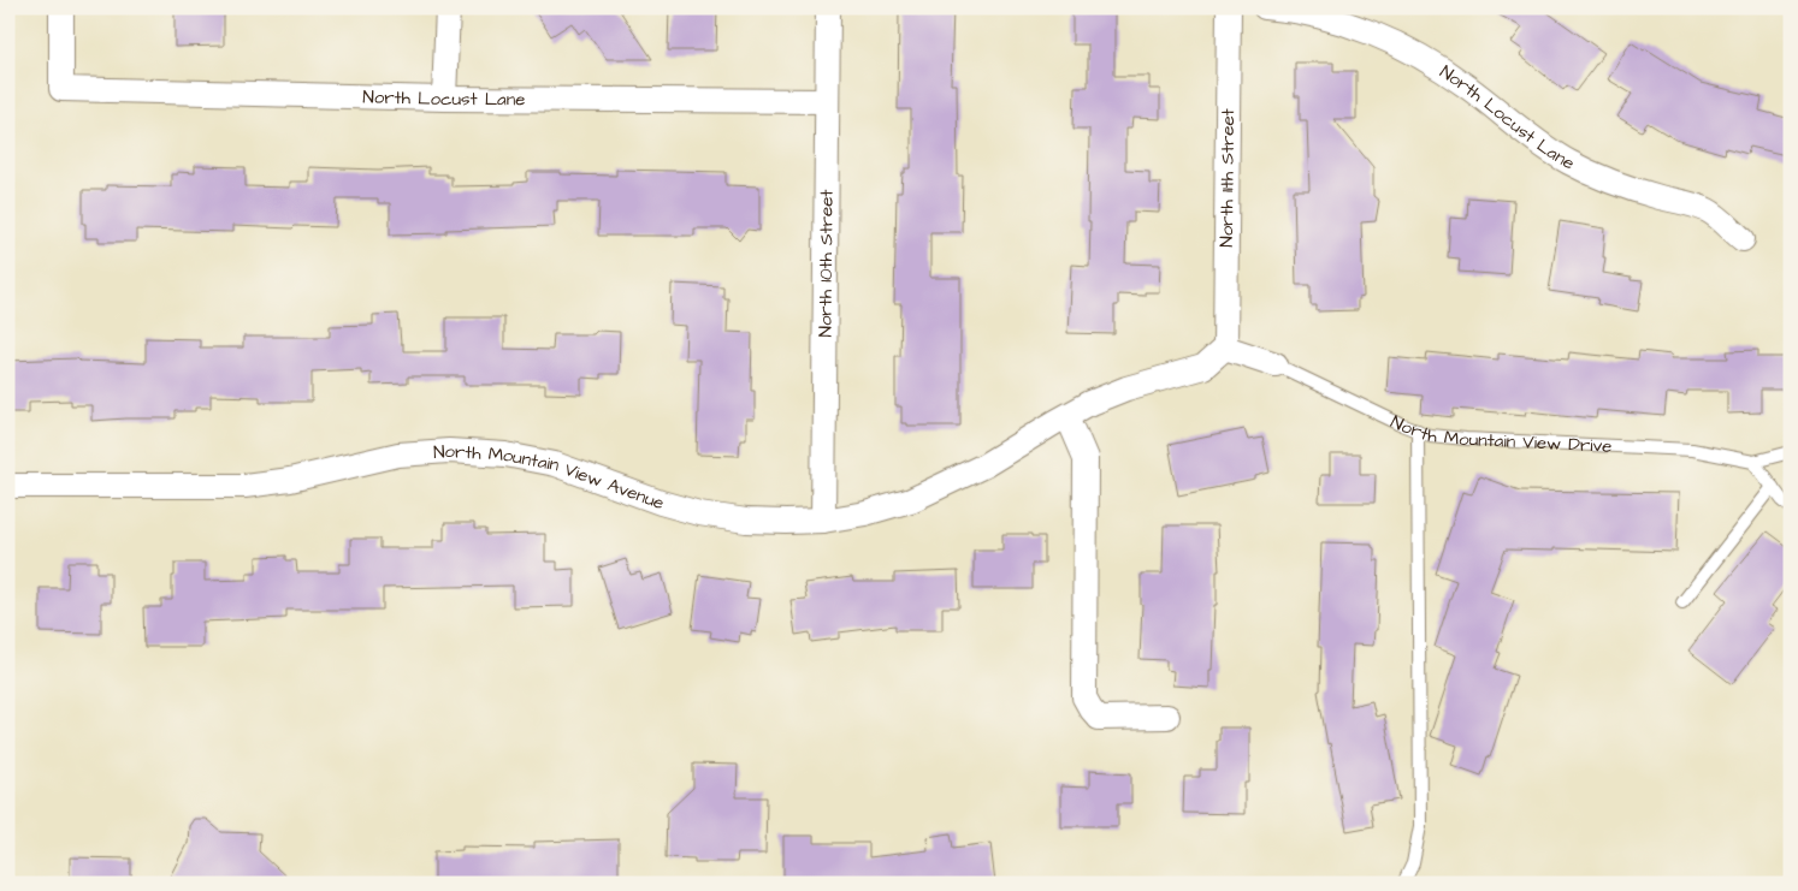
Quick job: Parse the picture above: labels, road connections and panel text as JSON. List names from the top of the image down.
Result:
{
  "streets": {
    "street": [
      "North Locust Lane",
      "North 11th Street",
      "North 10th Street",
      "North Mountain View Drive",
      "North Mountain View Avenue"
    ]
  },
  "crossings": [
    ["North Locust Lane", "North 10th Street"],
    ["North 11th Street", "North Mountain View Drive"],
    ["North 11th Street", "North Mountain View Avenue"],
    ["North 10th Street", "North Mountain View Avenue"],
    ["North Mountain View Drive", "North Mountain View Avenue"]
  ]
}
